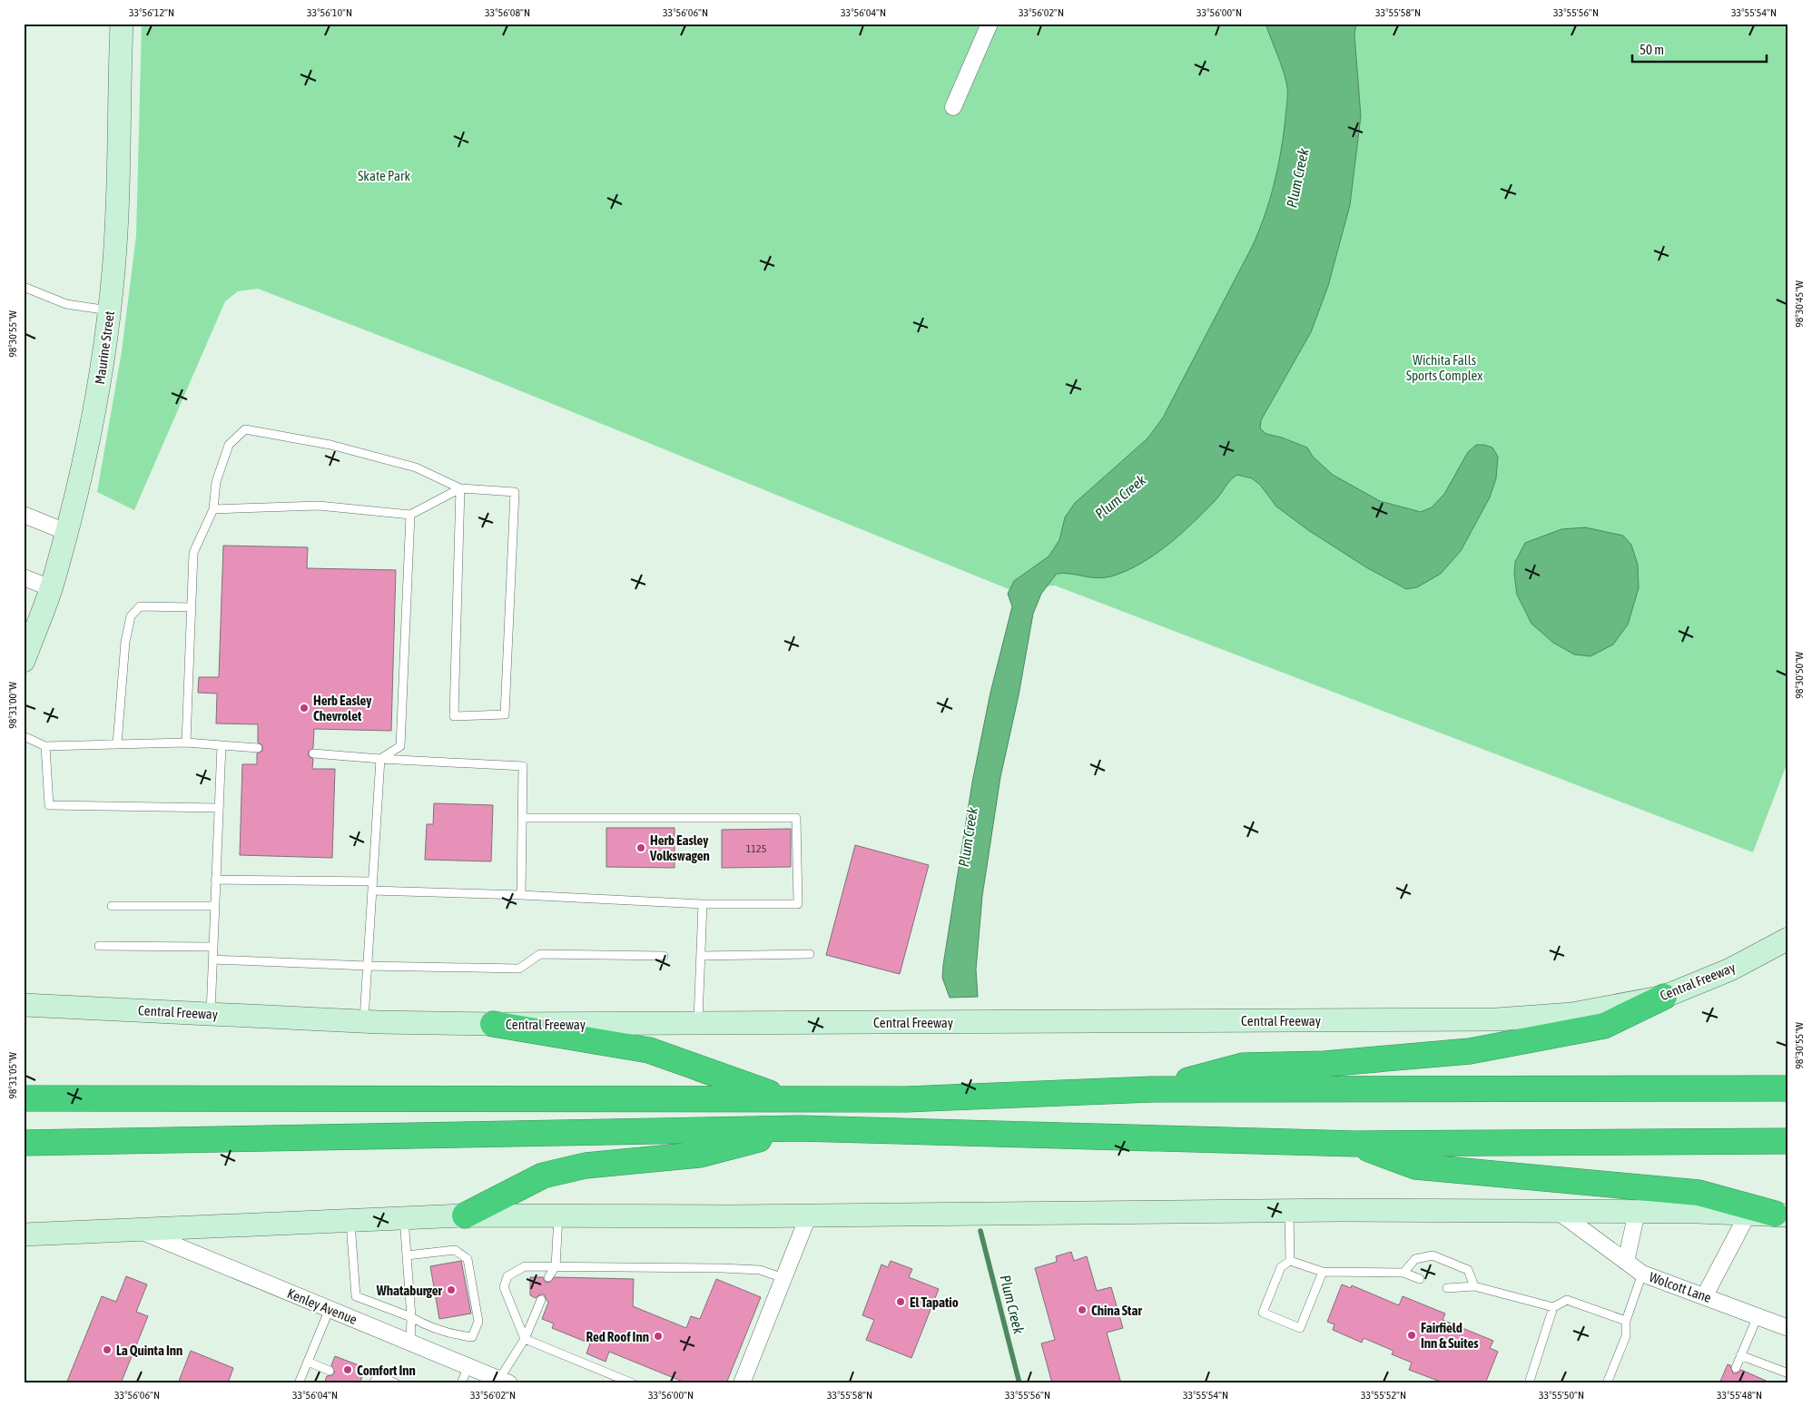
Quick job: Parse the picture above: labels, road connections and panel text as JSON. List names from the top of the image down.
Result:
{
  "streets": {
    "main road": ["Maurine Street", "Central Freeway"],
    "street": ["Wolcott Lane", "Kenley Avenue"]
  },
  "water": ["Plum Creek"],
  "parks": ["Skate Park", "Wichita Falls Sports Complex"],
  "places": [
    "Herb Easley Chevrolet",
    "Herb Easley Volkswagen",
    "Whataburger",
    "El Tapatio",
    "China Star",
    "Fairfield Inn & Suites",
    "Red Roof Inn",
    "La Quinta Inn",
    "Comfort Inn"
  ],
  "house_numbers": ["1125"],
  "scale_bar": "50 m",
  "coordinates": [
    "33°56'12\"N",
    "33°56'10\"N",
    "33°56'08\"N",
    "33°56'06\"N",
    "33°56'04\"N",
    "33°56'02\"N",
    "33°56'00\"N",
    "33°55'58\"N",
    "33°55'56\"N",
    "33°55'54\"N",
    "98°30'45\"W",
    "98°30'55\"W",
    "98°30'50\"W",
    "98°31'00\"W",
    "98°31'05\"W",
    "33°55'52\"N",
    "33°55'50\"N",
    "33°55'48\"N"
  ]
}
